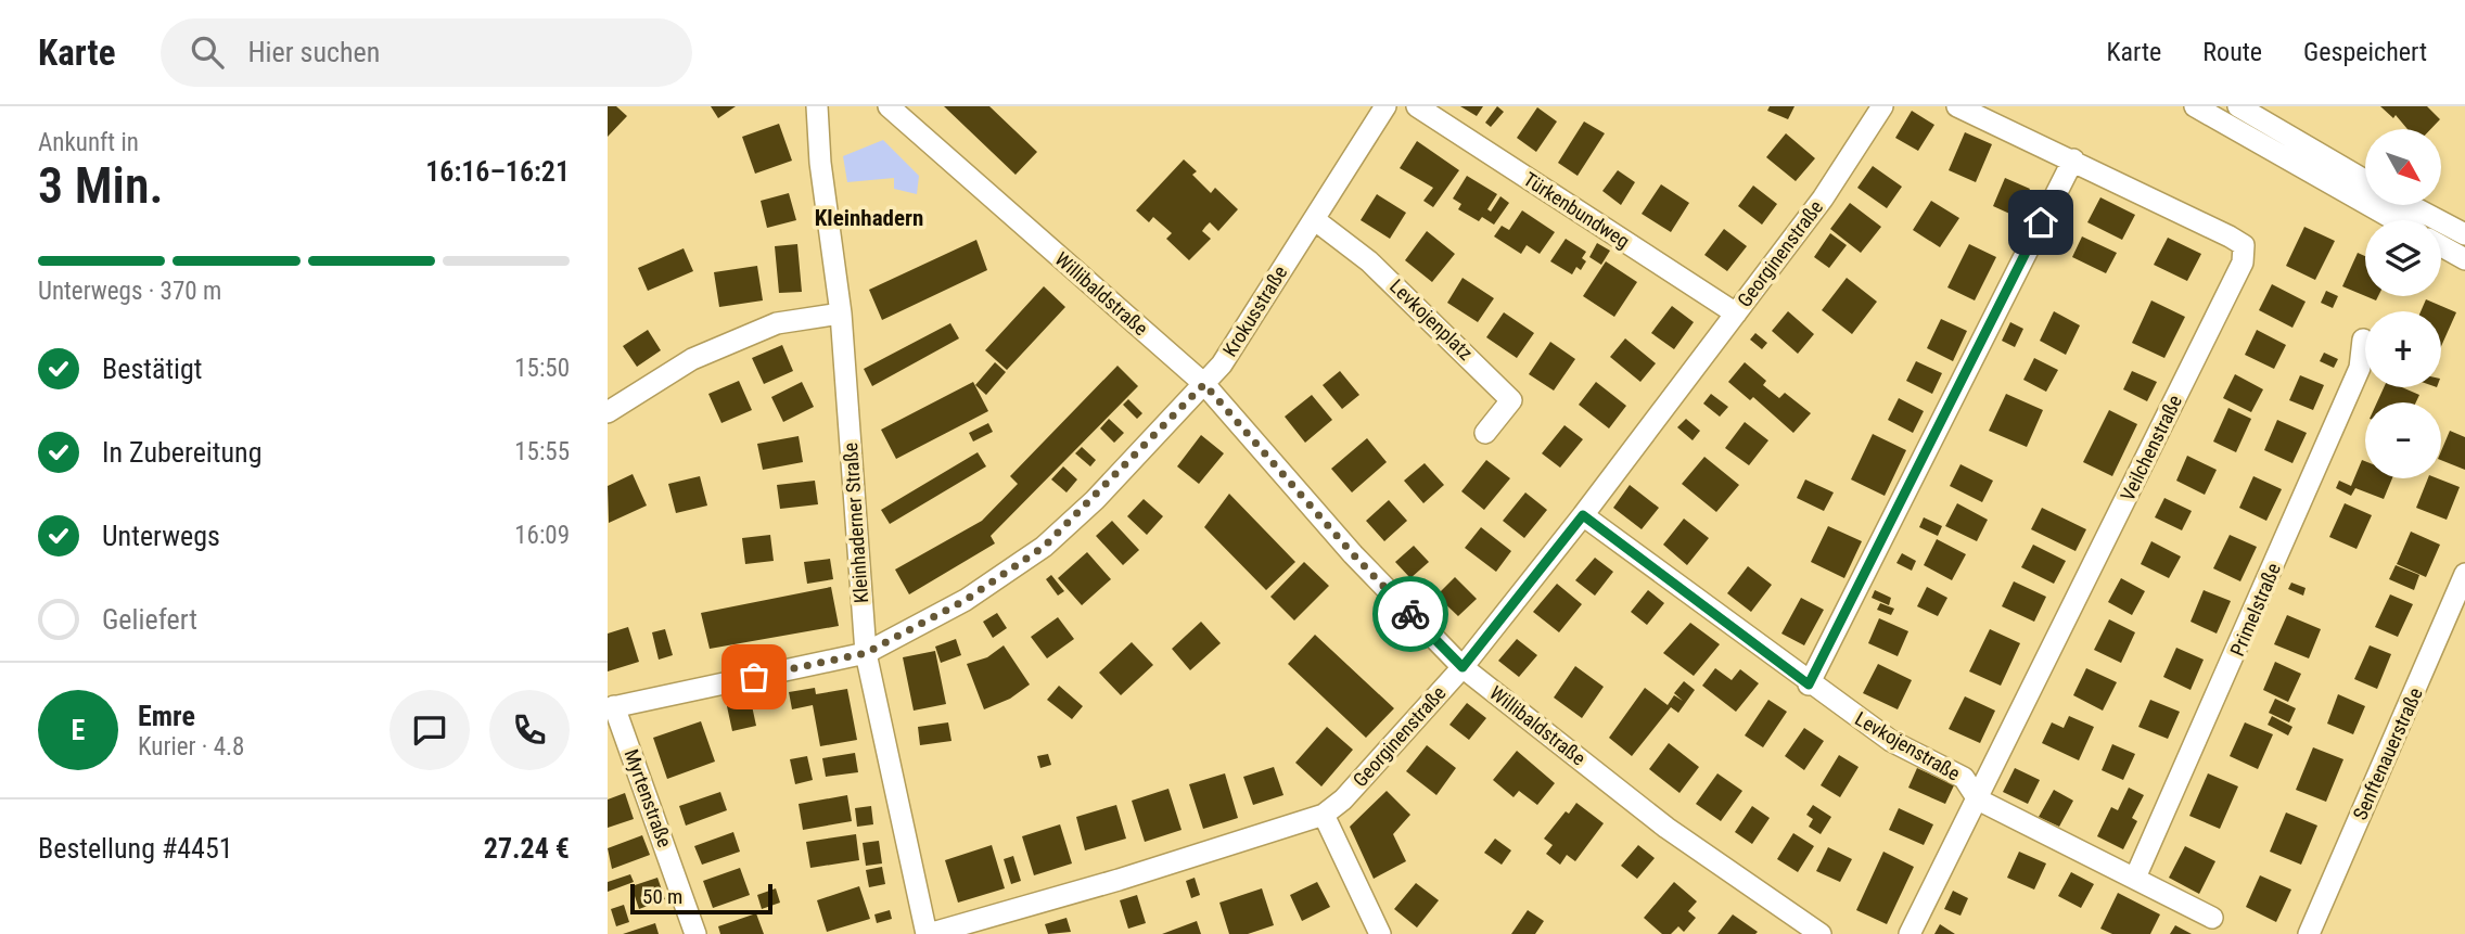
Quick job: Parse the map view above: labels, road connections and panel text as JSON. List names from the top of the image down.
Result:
{
  "streets": {
    "street": [
      "Türkenbundweg",
      "Georginenstraße",
      "Willibaldstraße",
      "Krokusstraße",
      "Levkojenplatz",
      "Veilchenstraße",
      "Kleinhaderner Straße",
      "Primelstraße",
      "Levkojenstraße",
      "Senftenauerstraße",
      "Myrtenstraße"
    ]
  },
  "crossings": [
    ["Türkenbundweg", "Georginenstraße"],
    ["Georginenstraße", "Willibaldstraße"],
    ["Georginenstraße", "Kleinhaderner Straße"],
    ["Georginenstraße", "Levkojenstraße"],
    ["Willibaldstraße", "Krokusstraße"],
    ["Krokusstraße", "Levkojenplatz"],
    ["Krokusstraße", "Kleinhaderner Straße"],
    ["Krokusstraße", "Myrtenstraße"],
    ["Veilchenstraße", "Levkojenstraße"],
    ["Primelstraße", "Levkojenstraße"]
  ],
  "districts": ["Kleinhadern"],
  "scale_bar": "50 m",
  "north": "bottom right",
  "page": {
    "header": "Karte",
    "search": "Hier suchen",
    "nav": ["Karte", "Route", "Gespeichert"],
    "heading": ["3 Min.", "Ankunft in", "16:16–16:21"],
    "panel": [
      "Emre",
      "Kurier · 4.8",
      "Bestellung #4451",
      "27.24 €"
    ],
    "map_buttons": ["+", "−"],
    "bar": "Unterwegs · 370 m",
    "list": [
      ["Bestätigt", "15:50"],
      ["In Zubereitung", "15:55"],
      ["Unterwegs", "16:09"],
      "Geliefert"
    ],
    "round": "E",
    "scale": "50 m"
  }
}
